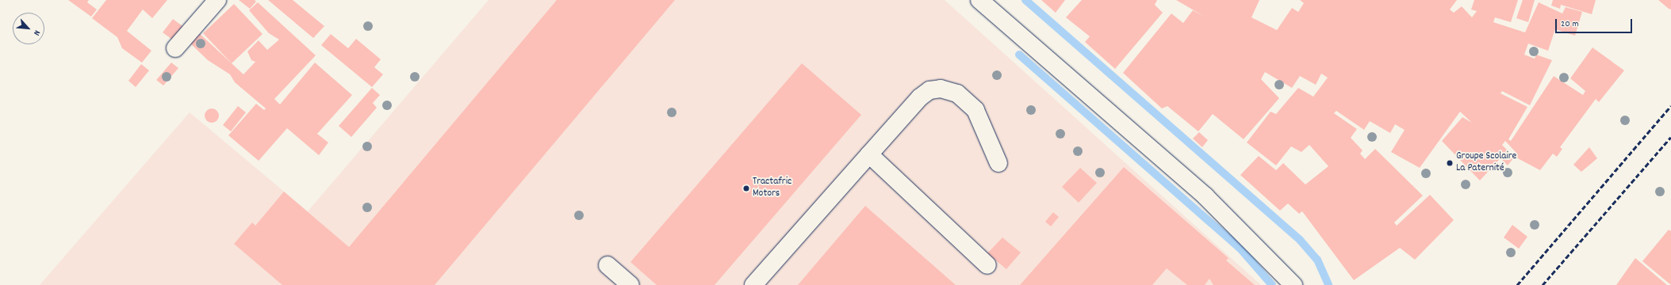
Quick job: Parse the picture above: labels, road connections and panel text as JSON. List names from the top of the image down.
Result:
{
  "places": ["Groupe Scolaire La Paternité", "Tractafric Motors"],
  "scale_bar": "20 m",
  "north": "bottom right"
}
